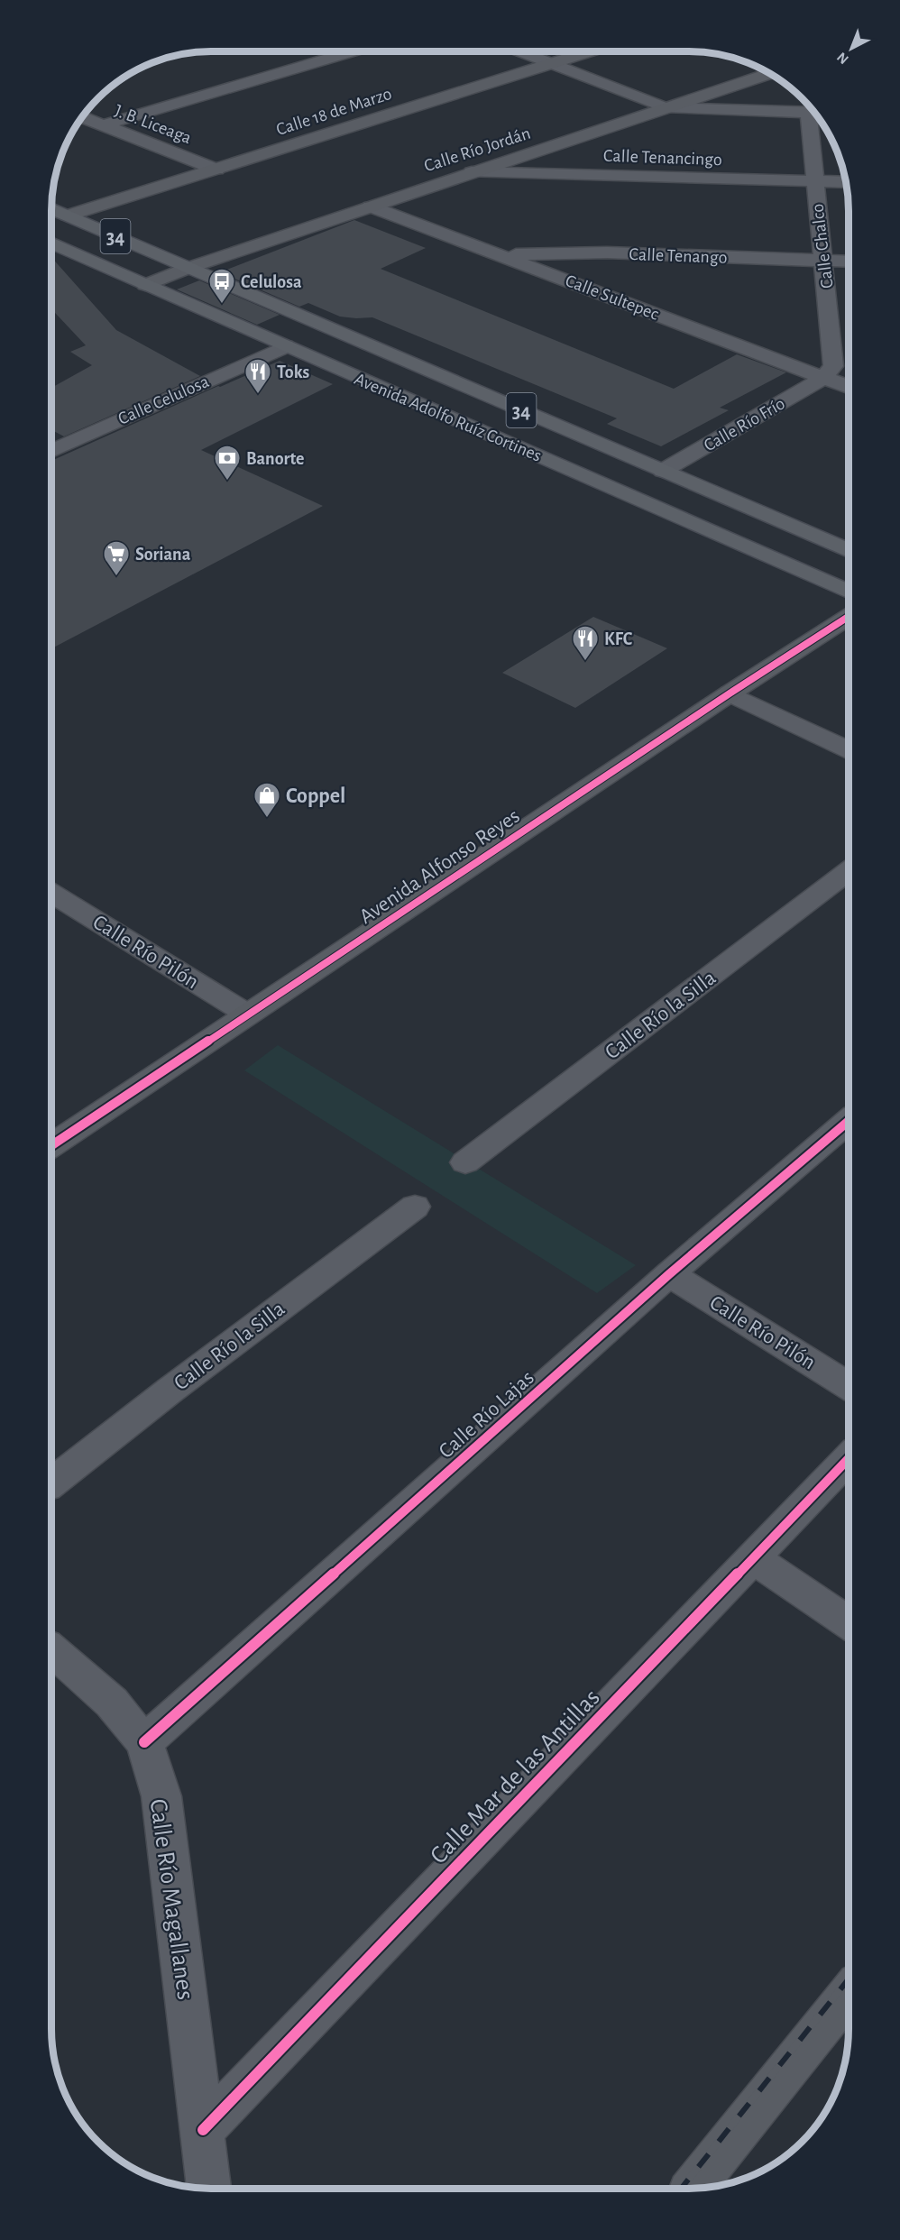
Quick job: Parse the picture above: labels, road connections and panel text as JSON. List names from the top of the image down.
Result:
{
  "streets": {
    "main road": ["34", "Avenida Adolfo Ruíz Cortines"],
    "street": [
      "Calle 18 de Marzo",
      "J. B. Liceaga",
      "Calle Río Jordán",
      "Calle Tenancingo",
      "Calle Chalco",
      "Calle Tenango",
      "Calle Sultepec",
      "Calle Celulosa",
      "Calle Río Frío",
      "Avenida Alfonso Reyes",
      "Calle Río Pilón",
      "Calle Río la Silla",
      "Calle Río Lajas",
      "Calle Mar de las Antillas",
      "Calle Río Magallanes"
    ]
  },
  "crossings": [
    ["Calle 18 de Marzo", "J. B. Liceaga"],
    ["Calle 18 de Marzo", "Avenida Adolfo Ruíz Cortines"],
    ["Calle Río Jordán", "Calle Tenancingo"],
    ["Calle Río Jordán", "Calle Sultepec"],
    ["Calle Río Jordán", "Avenida Adolfo Ruíz Cortines"],
    ["Calle Tenancingo", "Calle Chalco"],
    ["Calle Chalco", "Calle Tenango"],
    ["Calle Chalco", "Calle Sultepec"],
    ["Calle Chalco", "Calle Río Frío"],
    ["Calle Tenango", "Calle Sultepec"],
    ["Calle Sultepec", "Calle Río Frío"],
    ["Calle Celulosa", "Avenida Adolfo Ruíz Cortines"],
    ["Avenida Adolfo Ruíz Cortines", "Calle Río Frío"],
    ["Avenida Alfonso Reyes", "Calle Río Pilón"],
    ["Calle Río Pilón", "Calle Río Lajas"],
    ["Calle Río Lajas", "Calle Río Magallanes"],
    ["Calle Mar de las Antillas", "Calle Río Magallanes"]
  ],
  "places": {
    "bus stop": ["Celulosa"],
    "restaurant": ["Toks", "KFC"],
    "bank": ["Banorte"],
    "supermarket": ["Soriana"],
    "shop": ["Coppel"]
  },
  "north": "bottom left"
}
